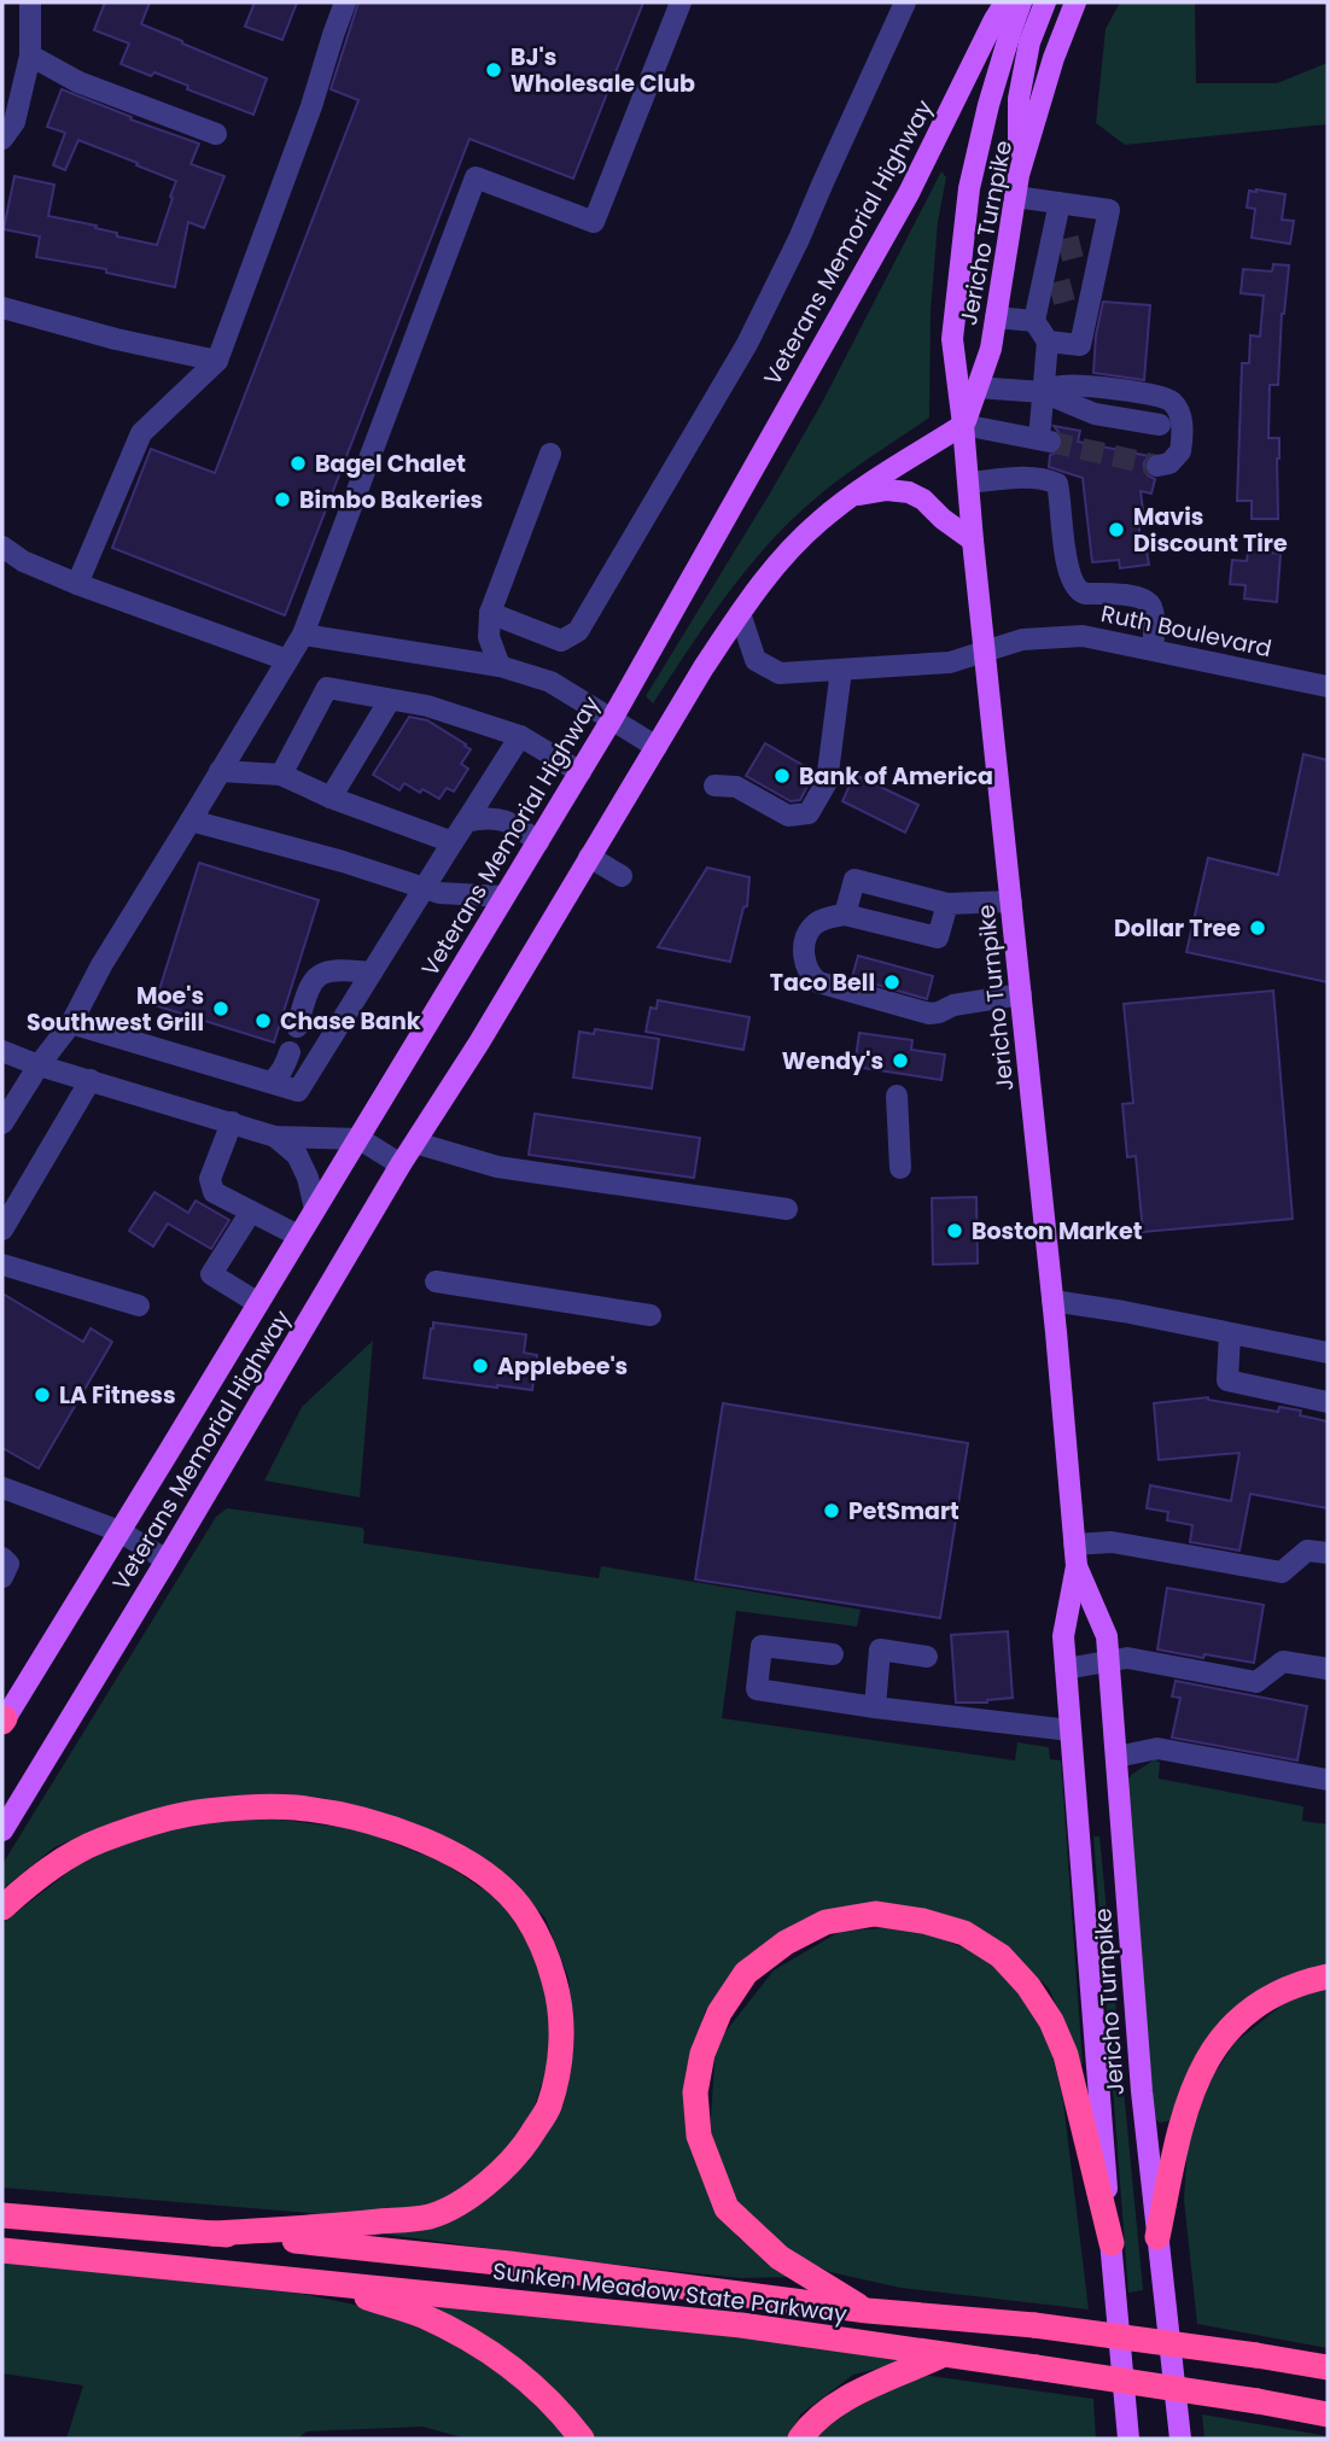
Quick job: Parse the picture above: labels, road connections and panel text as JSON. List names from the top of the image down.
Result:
{
  "streets": {
    "highway": ["Sunken Meadow State Parkway"],
    "main road": ["Jericho Turnpike", "Veterans Memorial Highway"],
    "street": ["Ruth Boulevard"]
  },
  "crossings": [
    ["Jericho Turnpike", "Veterans Memorial Highway"],
    ["Jericho Turnpike", "Ruth Boulevard"],
    ["Veterans Memorial Highway", "Ruth Boulevard"]
  ],
  "places": [
    "BJ's Wholesale Club",
    "Bagel Chalet",
    "Bimbo Bakeries",
    "Mavis Discount Tire",
    "Bank of America",
    "Dollar Tree",
    "Taco Bell",
    "Moe's Southwest Grill",
    "Chase Bank",
    "Wendy's",
    "Boston Market",
    "Applebee's",
    "LA Fitness",
    "PetSmart"
  ]
}
